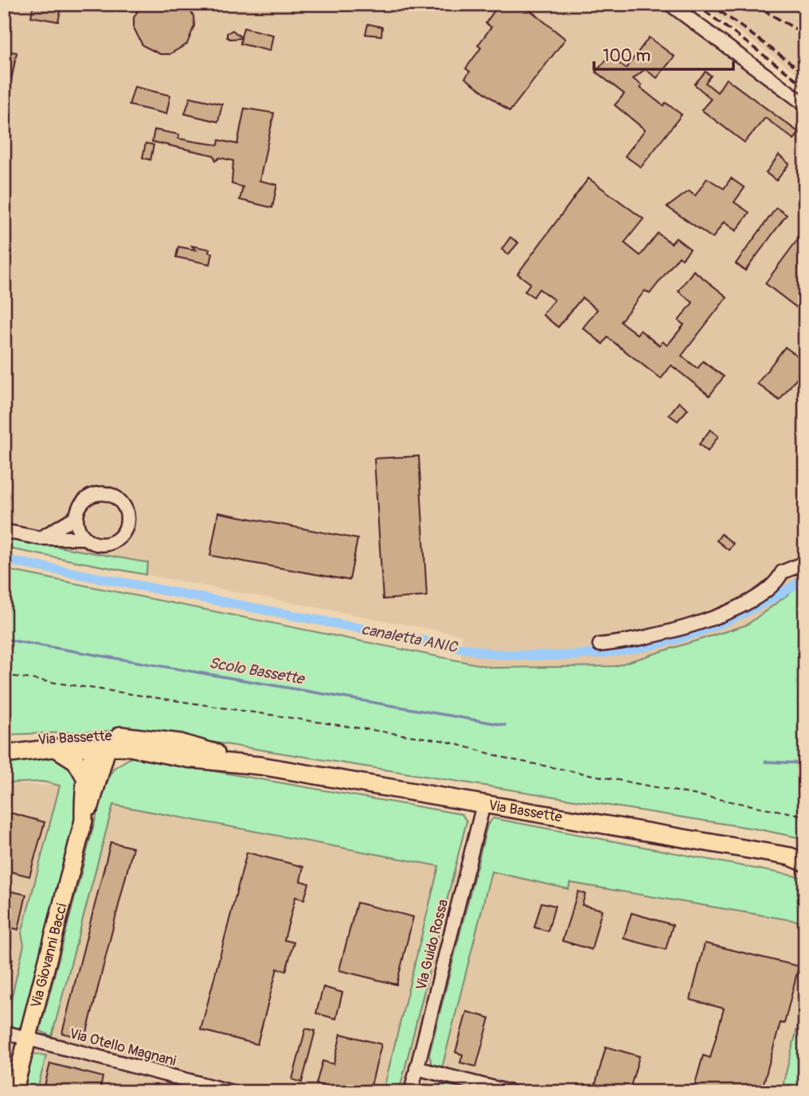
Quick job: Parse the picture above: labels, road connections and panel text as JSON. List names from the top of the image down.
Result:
{
  "streets": {
    "main road": ["Via Bassette", "Via Giovanni Bacci"],
    "street": ["Via Guido Rossa", "Via Otello Magnani"]
  },
  "crossings": [
    ["Via Bassette", "Via Guido Rossa"],
    ["Via Bassette", "Via Giovanni Bacci"],
    ["Via Giovanni Bacci", "Via Otello Magnani"]
  ],
  "water": ["canaletta ANIC", "Scolo Bassette"],
  "scale_bar": "100 m"
}
